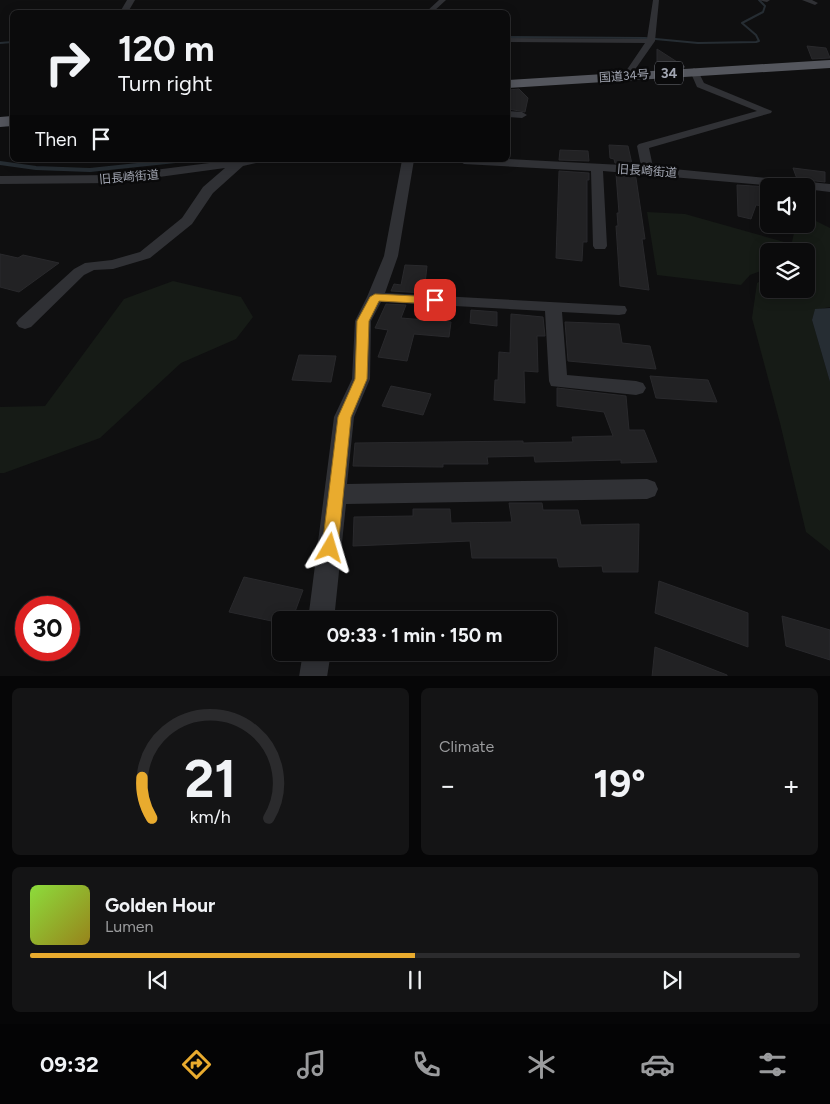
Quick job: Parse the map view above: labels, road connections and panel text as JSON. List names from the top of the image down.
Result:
{
  "streets": {
    "highway": ["34", "国道34号"],
    "street": ["旧長崎街道"]
  },
  "page": {
    "turn": ["120 m", "Turn right"],
    "then": "Then",
    "limit": "30",
    "trip": "09:33 · 1 min · 150 m",
    "tile": "Climate",
    "heat": ["−", "19°", "+"],
    "song": ["Golden Hour", "Lumen"],
    "tabs": "09:32",
    "gauge": ["21", "km/h"]
  }
}
